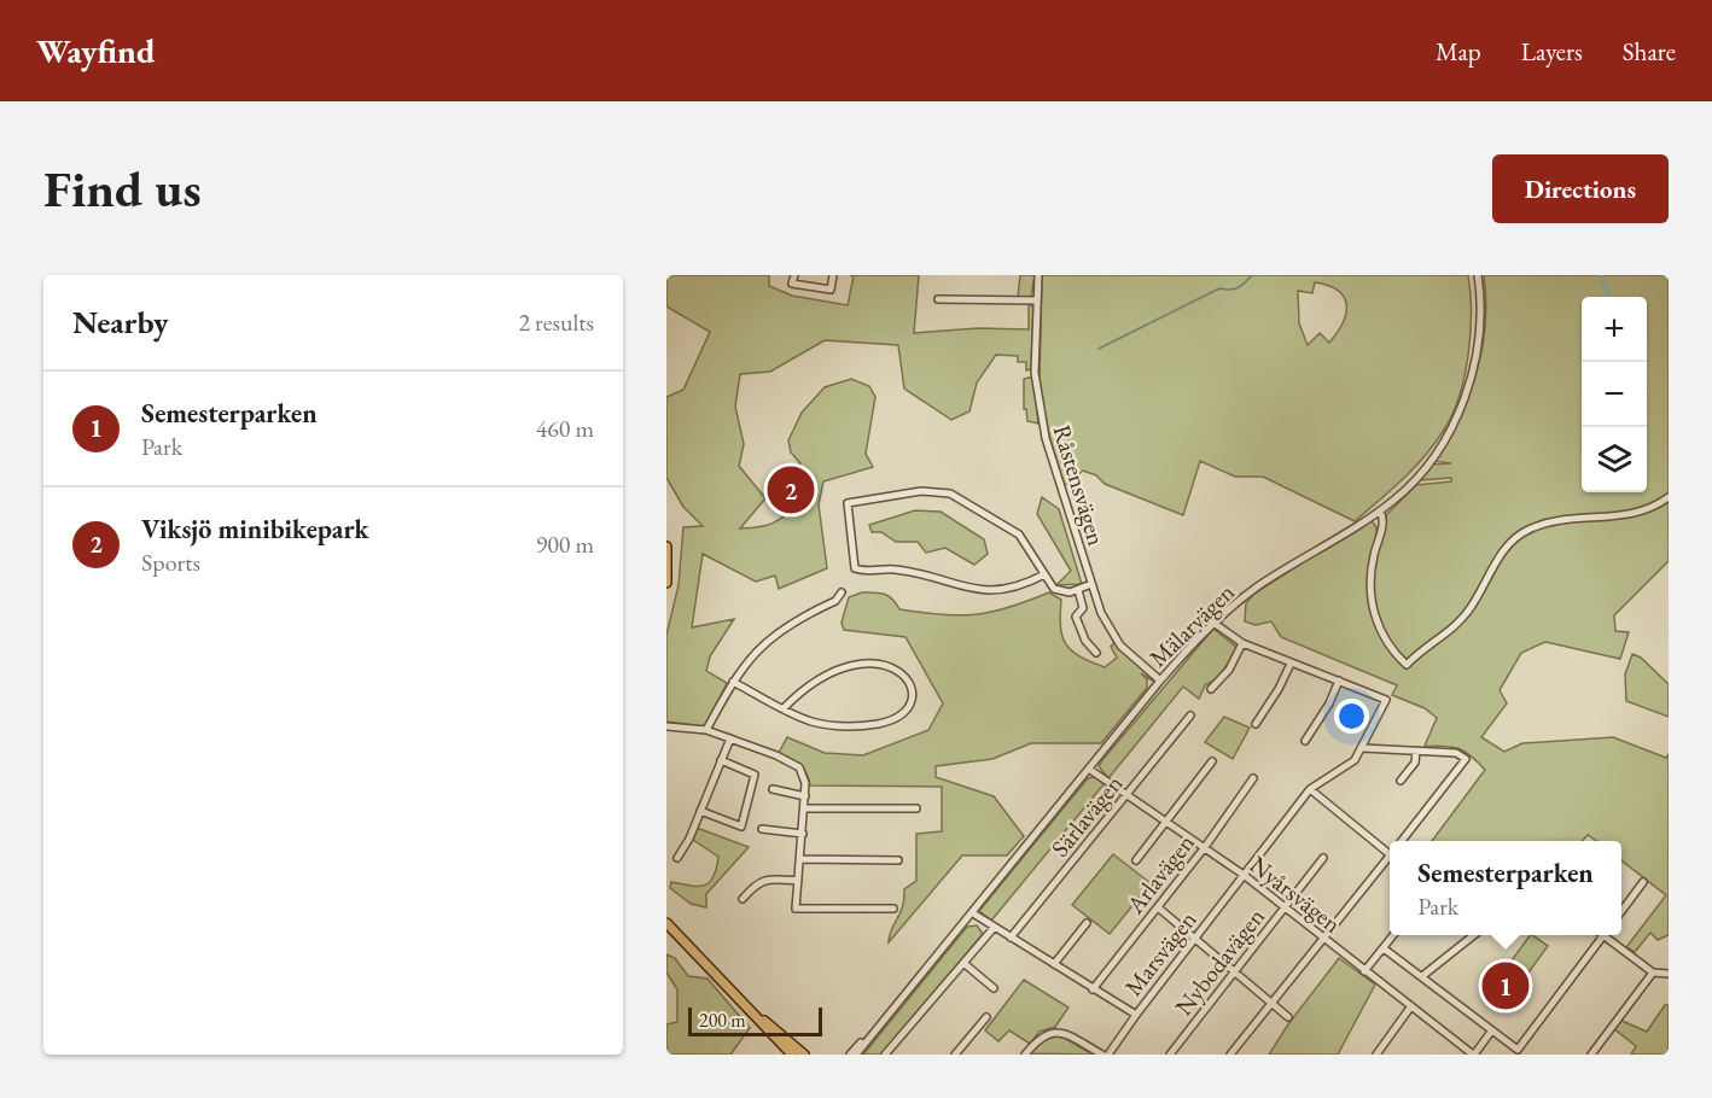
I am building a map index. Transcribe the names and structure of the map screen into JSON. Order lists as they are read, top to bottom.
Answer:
{
  "streets": {
    "street": [
      "Råstensvägen",
      "Mälarvägen",
      "Särlavägen",
      "Arlavägen",
      "Nyårsvägen",
      "Marsvägen",
      "Nybodavägen"
    ]
  },
  "crossings": [
    ["Råstensvägen", "Mälarvägen"],
    ["Mälarvägen", "Nyårsvägen"],
    ["Särlavägen", "Nyårsvägen"],
    ["Arlavägen", "Nyårsvägen"],
    ["Nyårsvägen", "Marsvägen"],
    ["Nyårsvägen", "Nybodavägen"]
  ],
  "scale_bar": "200 m",
  "page": {
    "header": "Wayfind",
    "nav": ["Map", "Layers", "Share"],
    "buttons": "Directions",
    "title": "Find us",
    "heading": ["Nearby", "2 results"],
    "map_buttons": ["+", "−"],
    "list": [
      {
        "mark": "1",
        "name": "Semesterparken",
        "note": "Park",
        "value": "460 m"
      },
      {
        "mark": "2",
        "name": "Viksjö minibikepark",
        "note": "Sports",
        "value": "900 m"
      }
    ],
    "pins": ["2", "1"],
    "popup": ["Semesterparken", "Park"],
    "scale": "200 m"
  }
}
